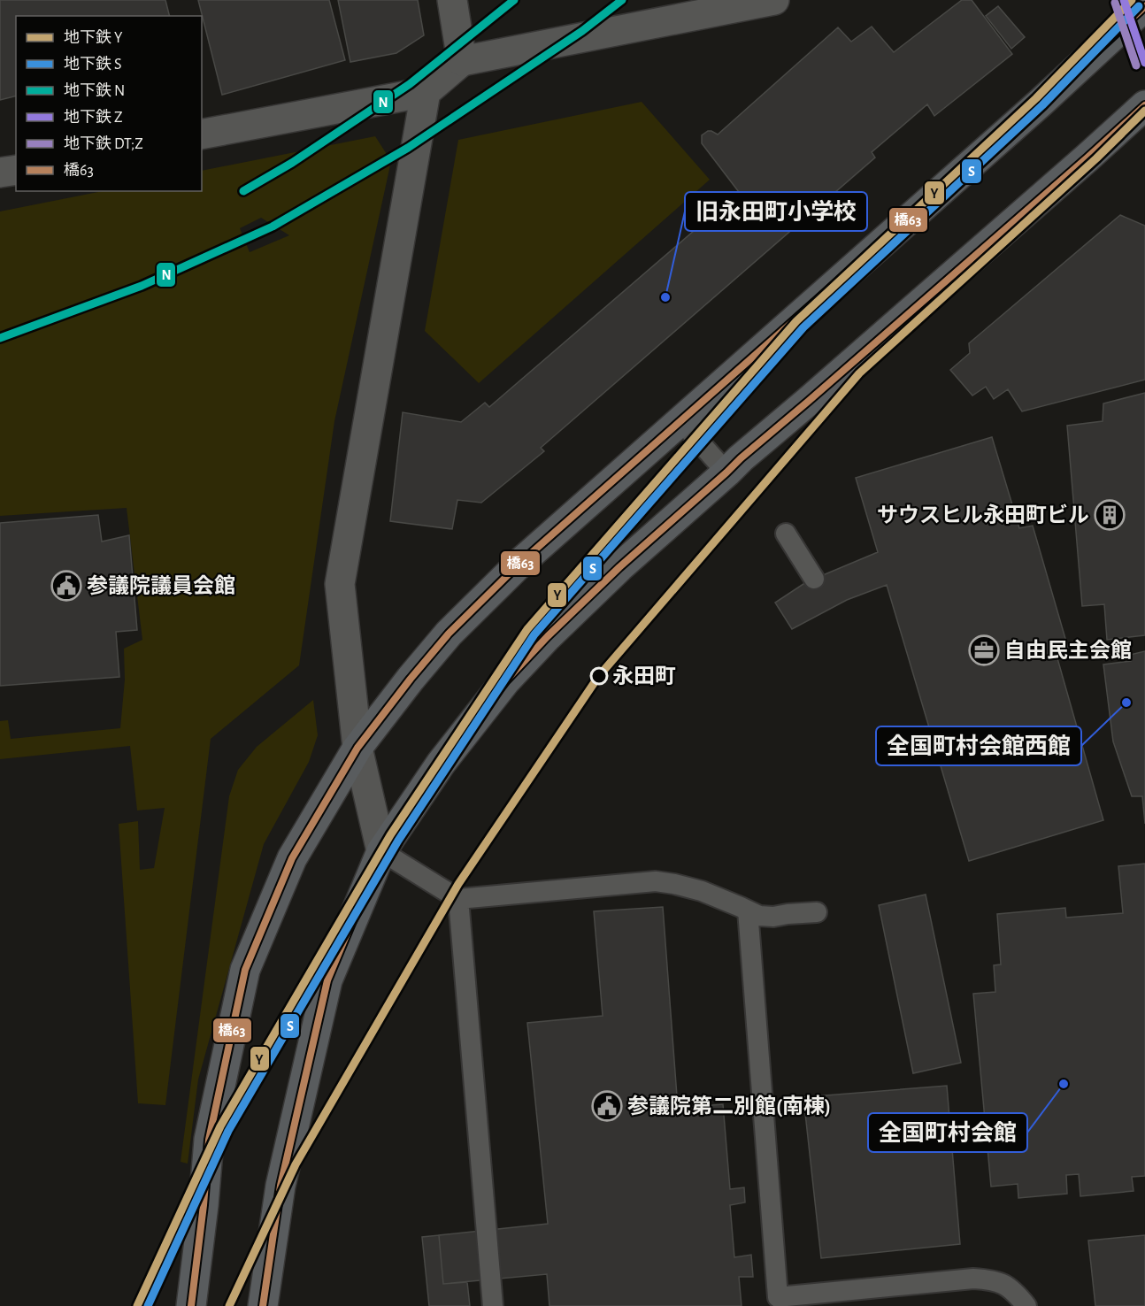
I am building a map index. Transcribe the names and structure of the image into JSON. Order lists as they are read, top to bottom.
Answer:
{
  "places": {
    "other": [
      "旧永田町小学校",
      "永田町",
      "全国町村会館西館",
      "全国町村会館"
    ],
    "building": ["サウスヒル永田町ビル"],
    "public building": ["参議院議員会館", "参議院第二別館(南棟)"],
    "office": ["自由民主会館"]
  },
  "lines": [
    "metro line Y",
    "metro line N",
    "metro line Z",
    "metro line DT;Z",
    "metro line S",
    "transit line 橋63"
  ],
  "legend": [
    "地下鉄 Y",
    "地下鉄 S",
    "地下鉄 N",
    "地下鉄 Z",
    "地下鉄 DT;Z",
    "橋63"
  ]
}
